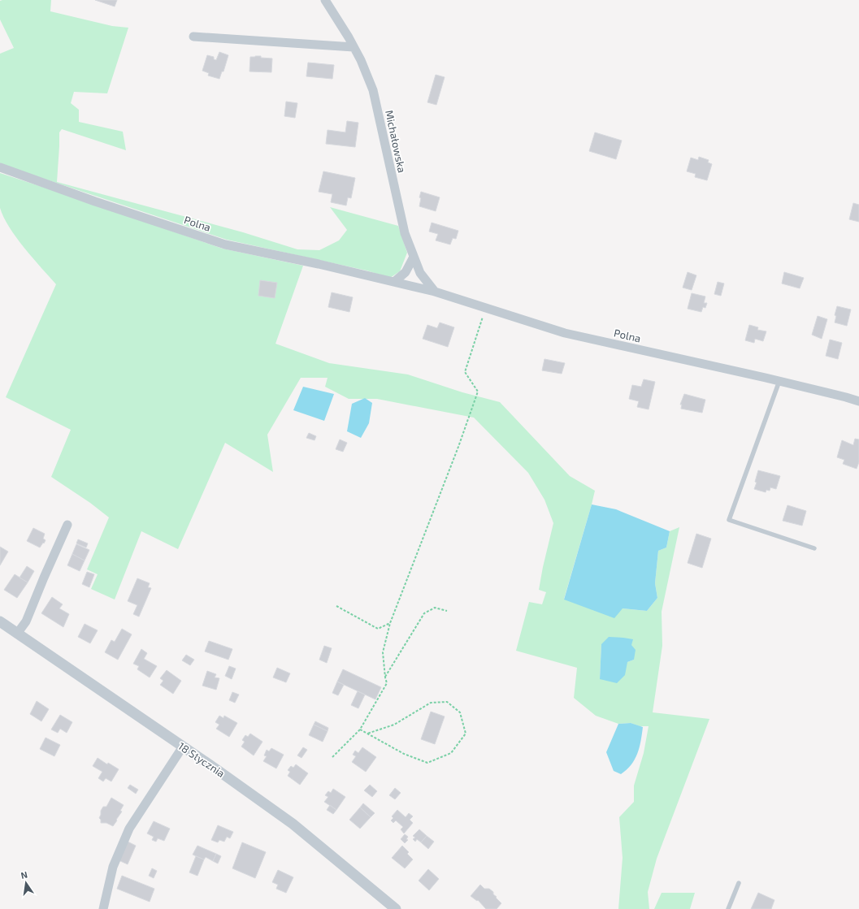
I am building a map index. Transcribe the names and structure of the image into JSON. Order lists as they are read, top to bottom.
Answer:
{
  "streets": {
    "street": ["Michałowska", "Polna", "18 Stycznia"]
  },
  "crossings": [
    ["Michałowska", "Polna"]
  ],
  "north": "top"
}
